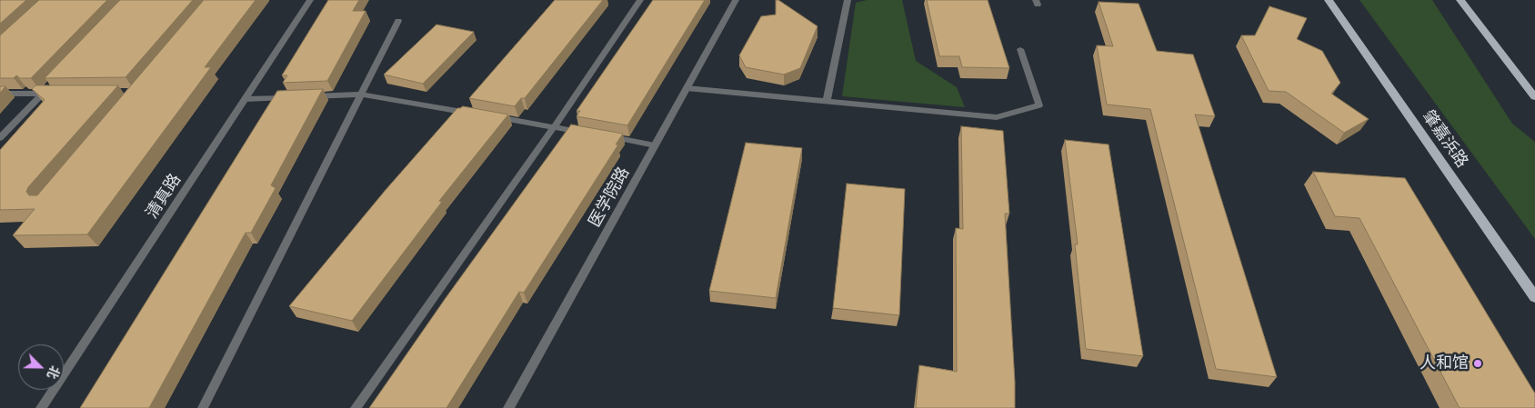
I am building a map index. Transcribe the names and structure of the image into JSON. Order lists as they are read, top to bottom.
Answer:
{
  "streets": {
    "main road": ["肇嘉浜路"],
    "street": ["清真路", "医学院路"]
  },
  "places": ["人和馆"],
  "north": "bottom right"
}
